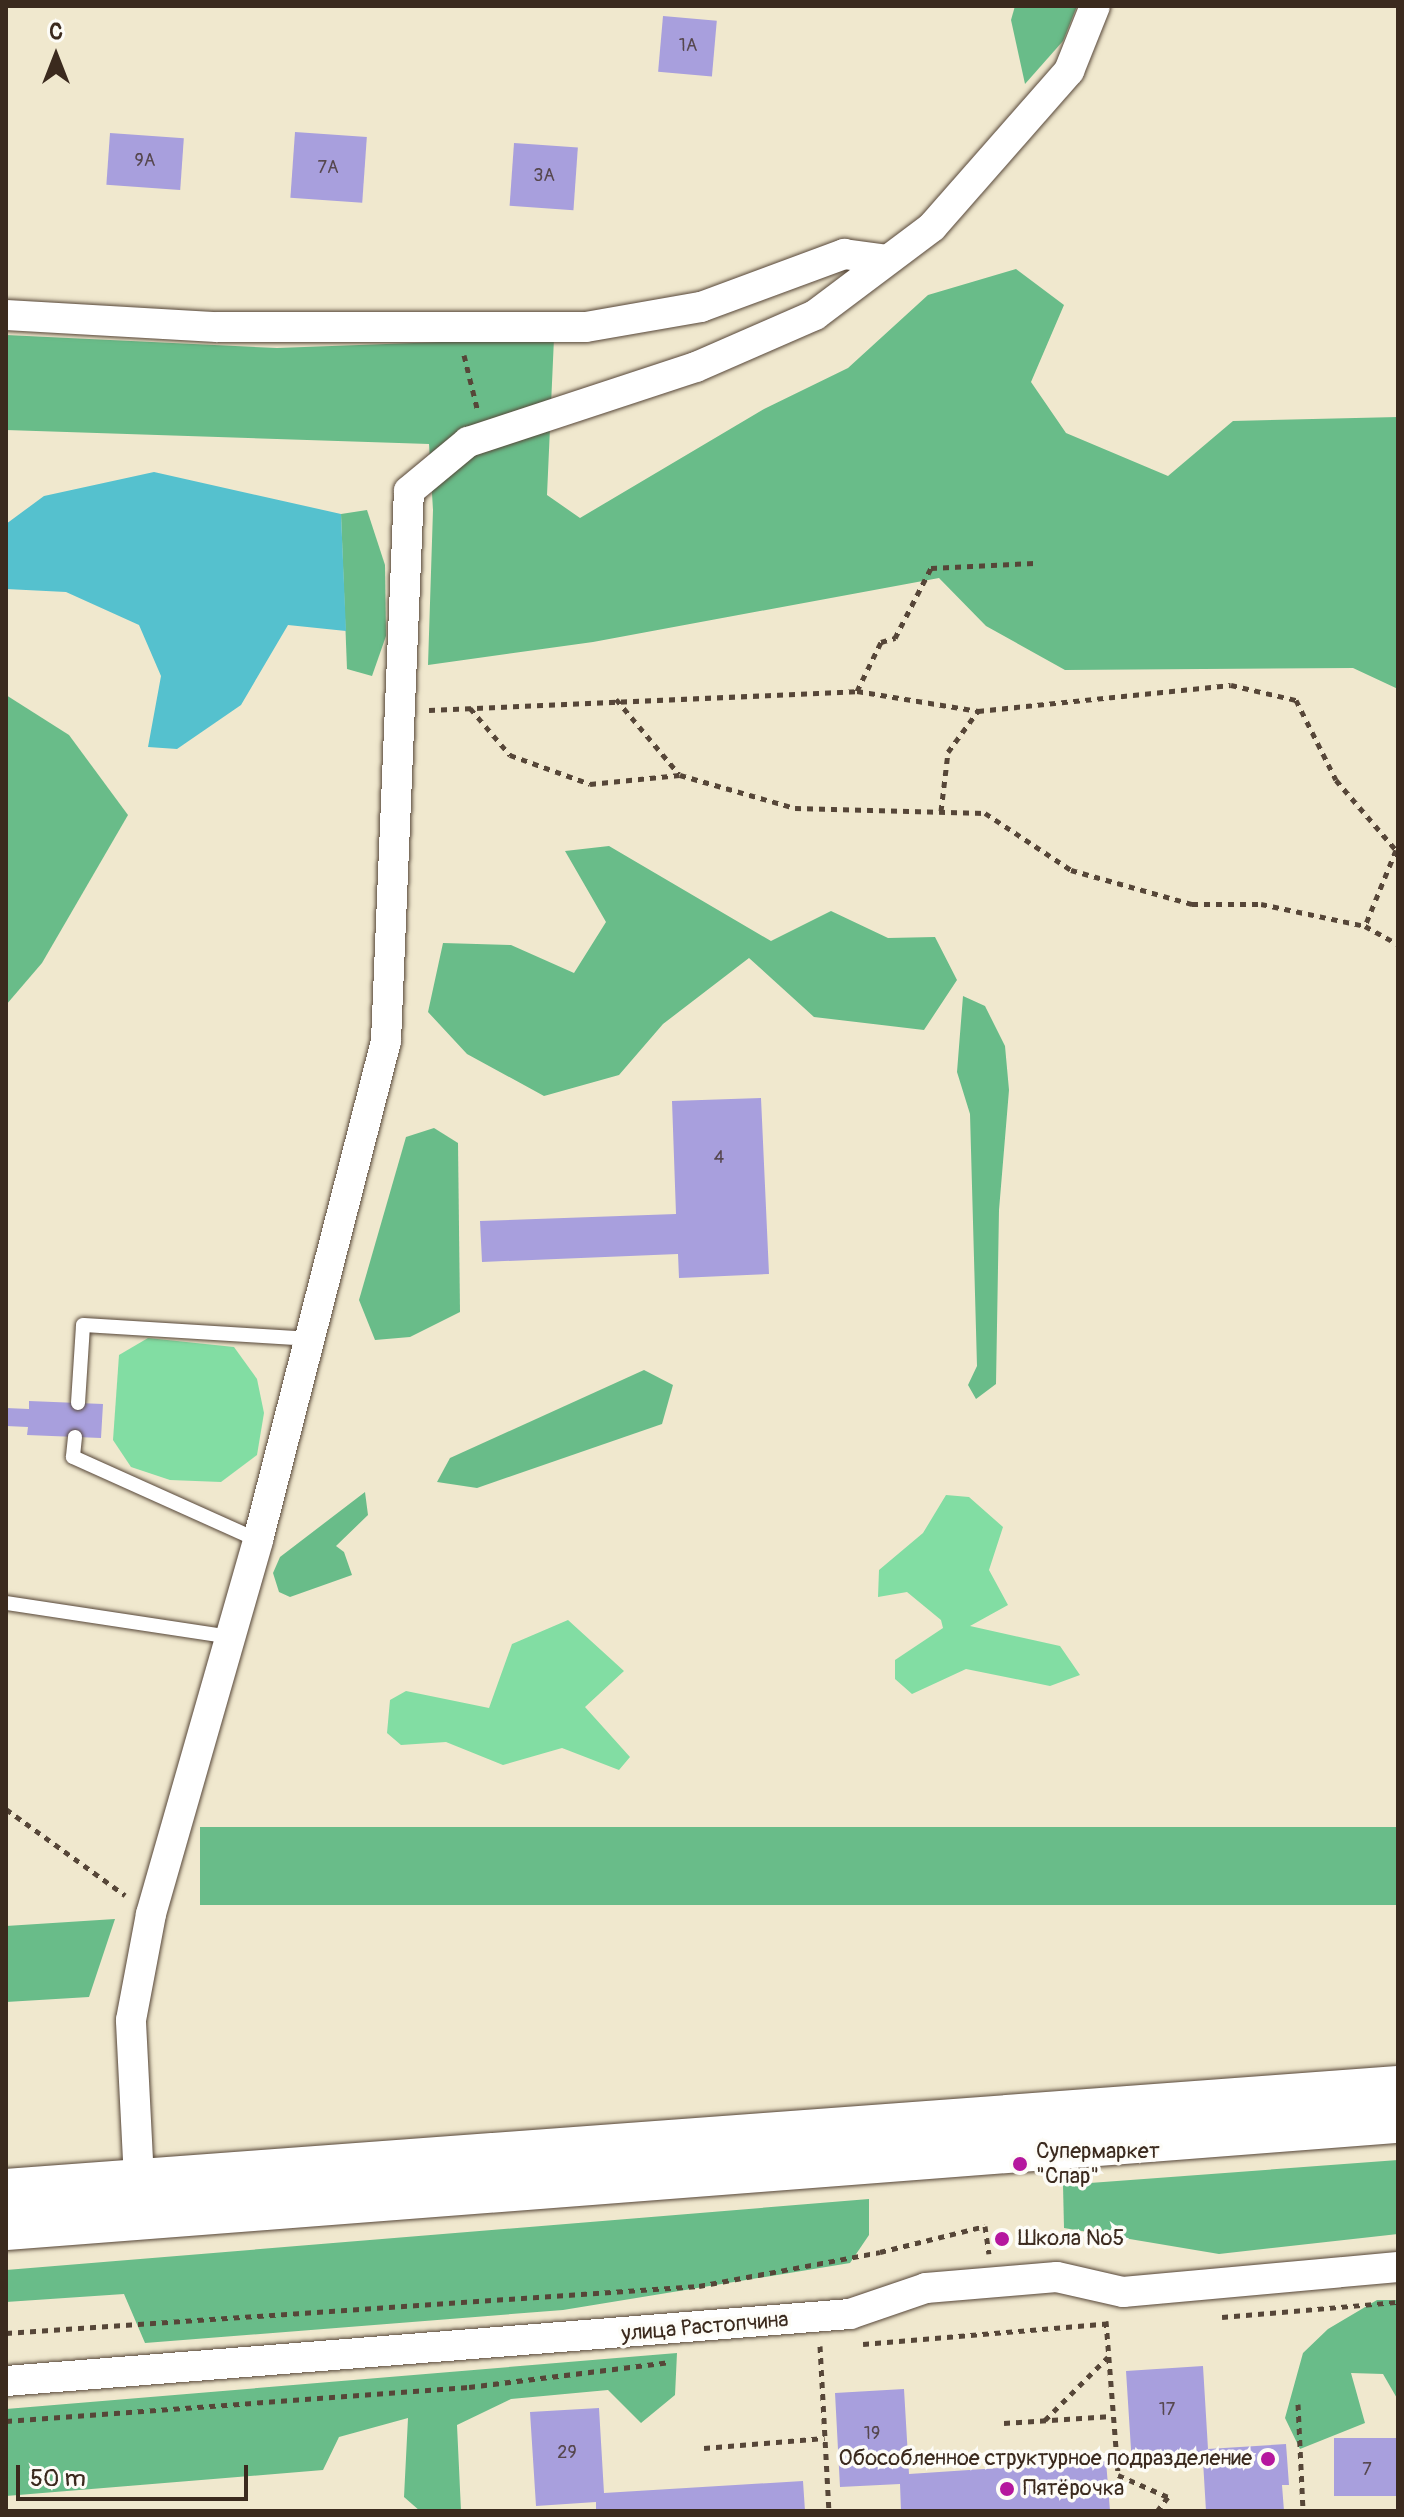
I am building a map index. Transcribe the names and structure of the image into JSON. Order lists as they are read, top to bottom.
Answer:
{
  "streets": {
    "street": ["улица Растопчина"]
  },
  "places": [
    "Супермаркет \"Спар\"",
    "Школа №5",
    "Обособленное структурное подразделение",
    "Пятёрочка"
  ],
  "house_numbers": [
    "1А",
    "9А",
    "7А",
    "3А",
    "4",
    "17",
    "19",
    "29",
    "7"
  ],
  "scale_bar": "50 m",
  "north": "top"
}
